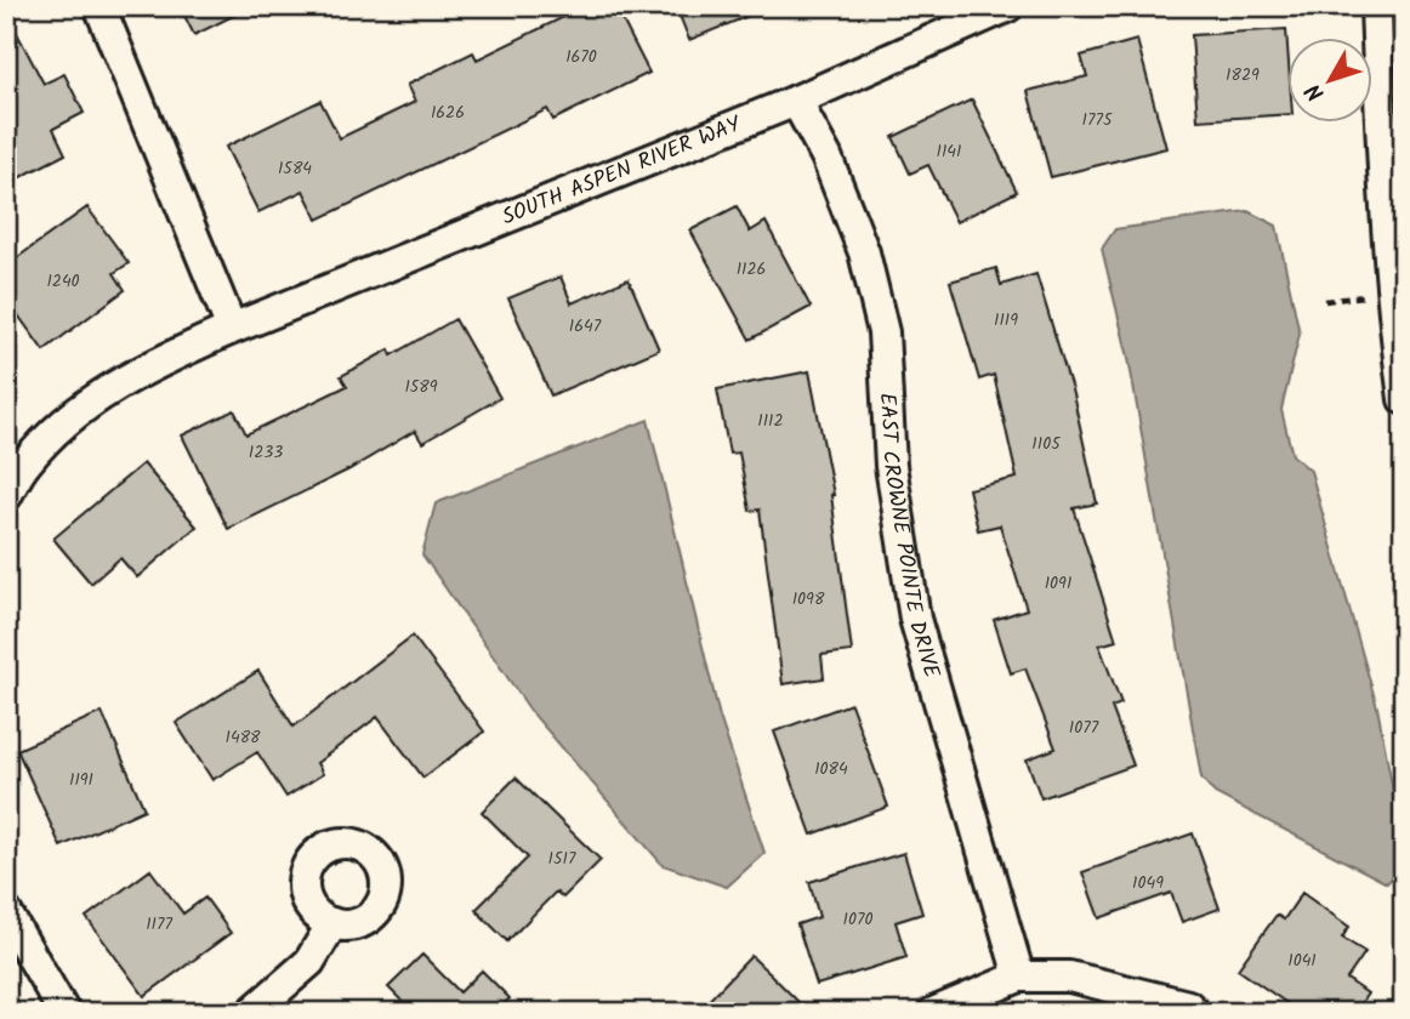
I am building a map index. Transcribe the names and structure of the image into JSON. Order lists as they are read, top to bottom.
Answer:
{
  "streets": {
    "street": ["SOUTH ASPEN RIVER WAY", "EAST CROWNE POINTE DRIVE"]
  },
  "crossings": [
    ["SOUTH ASPEN RIVER WAY", "EAST CROWNE POINTE DRIVE"]
  ],
  "house_numbers": [
    "1670",
    "1829",
    "1626",
    "1775",
    "1141",
    "1584",
    "1126",
    "1240",
    "1119",
    "1647",
    "1589",
    "1112",
    "1105",
    "1233",
    "1091",
    "1098",
    "1077",
    "1488",
    "1084",
    "1191",
    "1517",
    "1049",
    "1070",
    "1177",
    "1041"
  ],
  "north": "bottom left"
}
